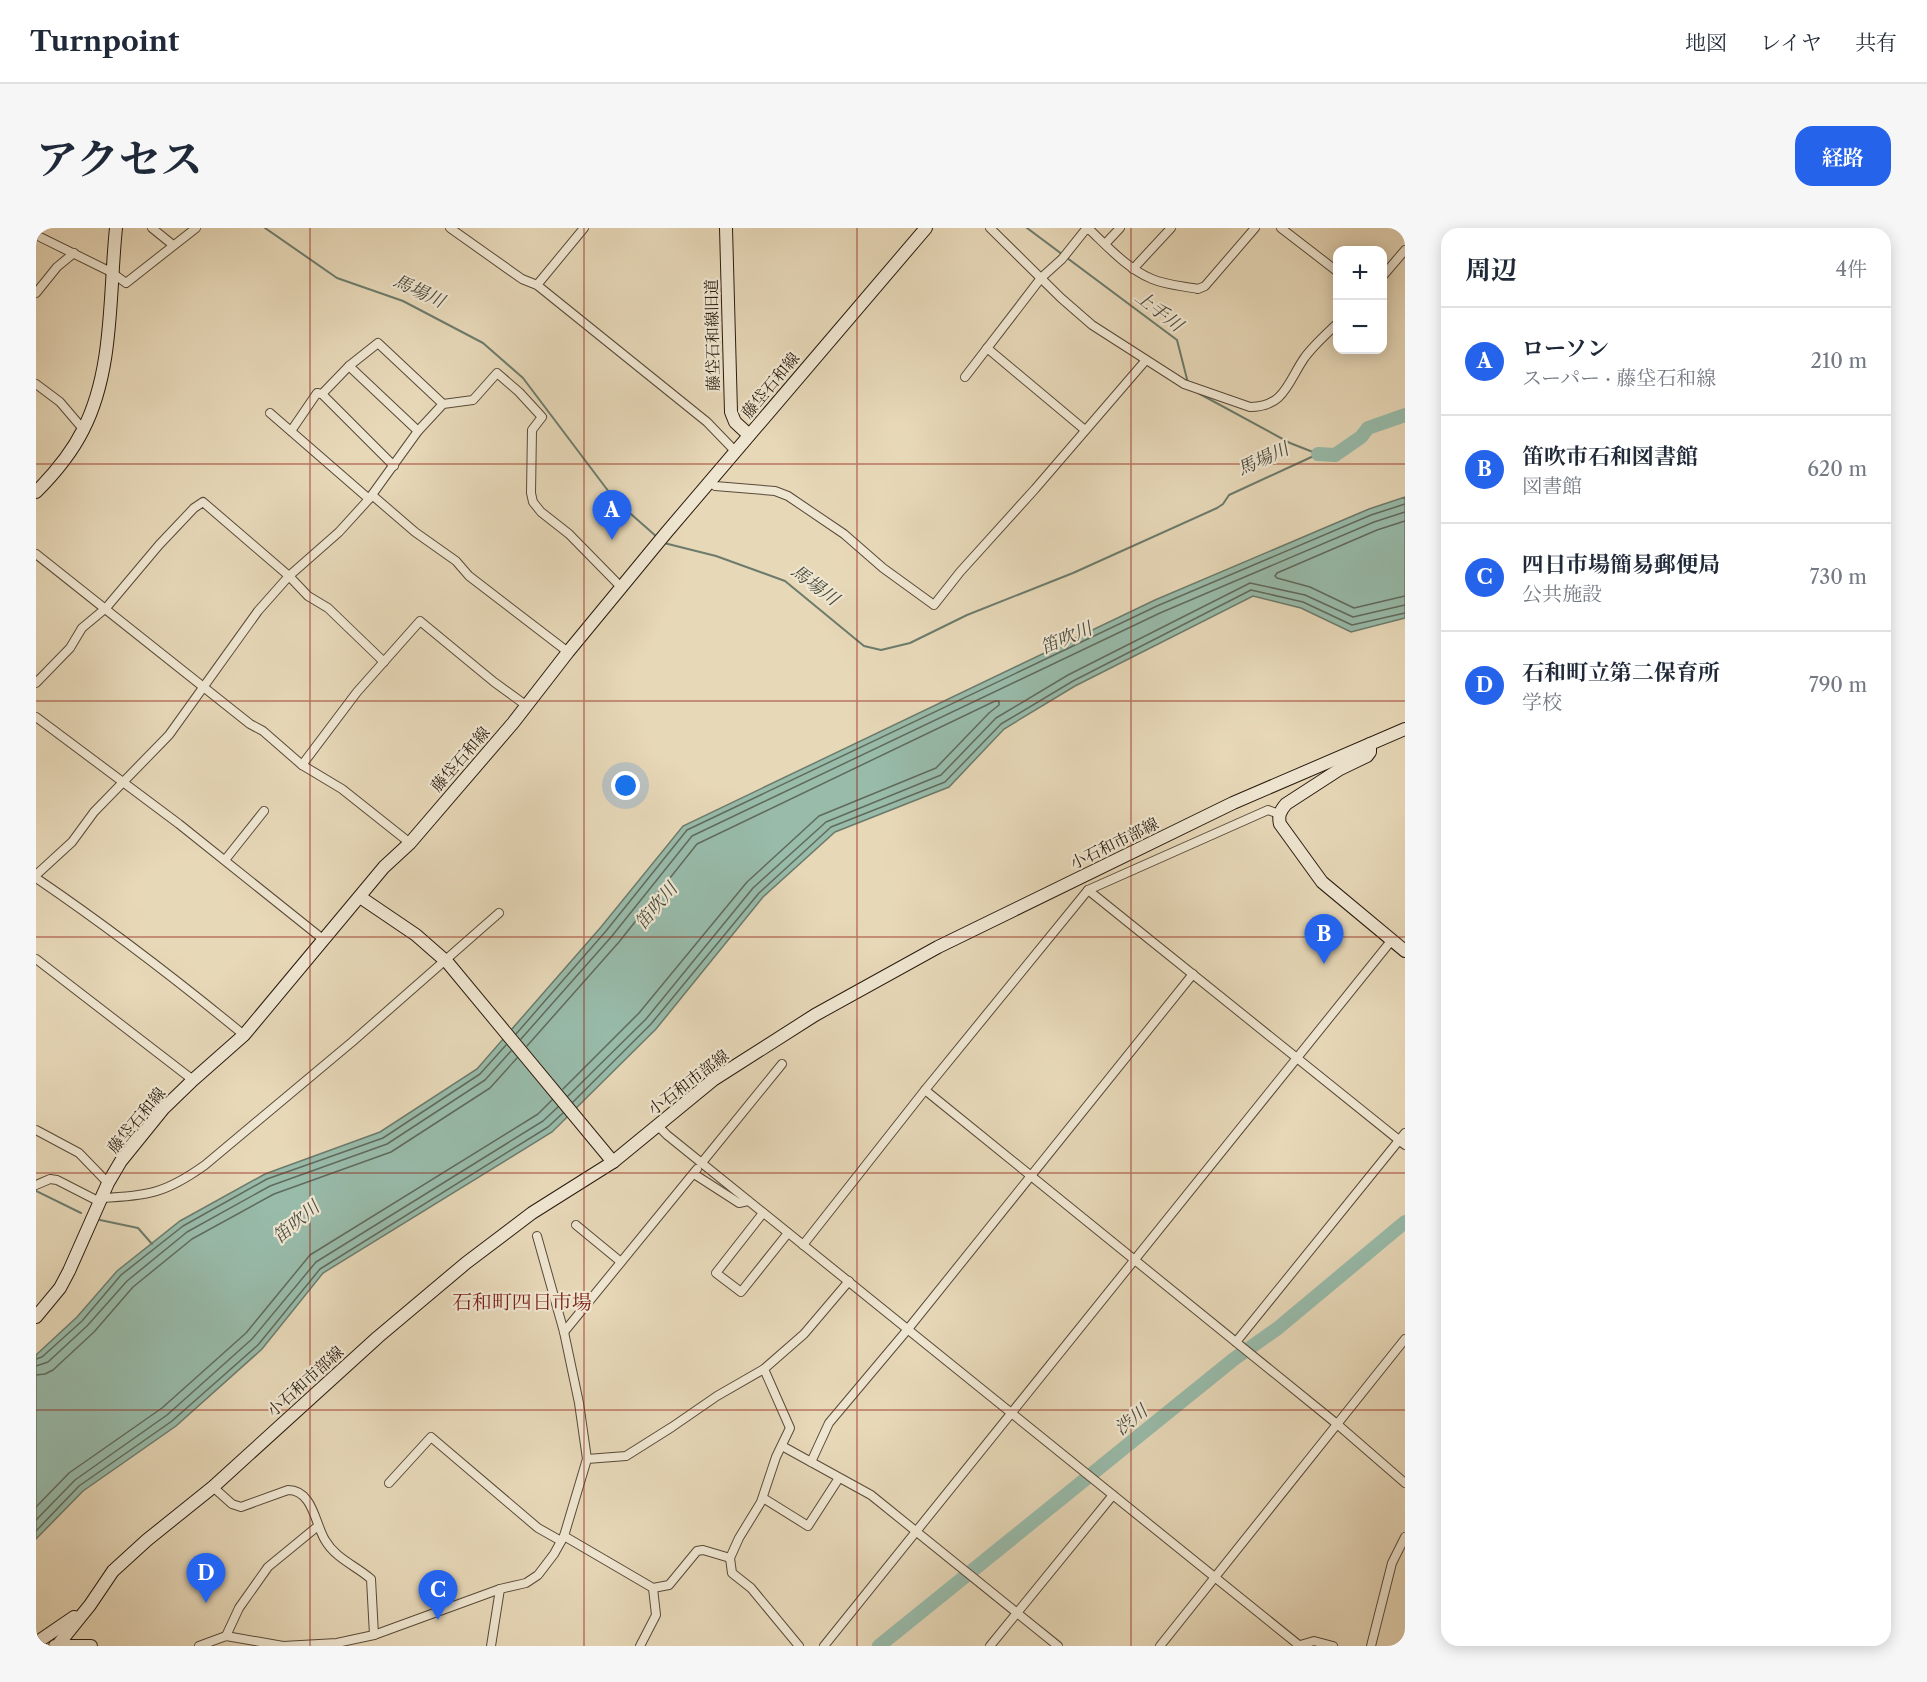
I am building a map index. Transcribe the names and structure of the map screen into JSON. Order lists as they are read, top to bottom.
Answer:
{
  "streets": {
    "main road": ["藤垈石和線旧道", "藤垈石和線", "小石和市部線"]
  },
  "crossings": [
    ["藤垈石和線旧道", "藤垈石和線"]
  ],
  "districts": ["石和町四日市場"],
  "water": [
    "馬場川",
    "上手川",
    "笛吹川",
    "渋川"
  ],
  "page": {
    "header": "Turnpoint",
    "nav": ["地図", "レイヤ", "共有"],
    "title": "アクセス",
    "buttons": "経路",
    "heading": ["周辺", "4件"],
    "map_buttons": ["+", "−"],
    "list": [
      {
        "mark": "A",
        "name": "ローソン",
        "note": "スーパー · 藤垈石和線",
        "value": "210 m"
      },
      {
        "mark": "B",
        "name": "笛吹市石和図書館",
        "note": "図書館",
        "value": "620 m"
      },
      {
        "mark": "C",
        "name": "四日市場簡易郵便局",
        "note": "公共施設",
        "value": "730 m"
      },
      {
        "mark": "D",
        "name": "石和町立第二保育所",
        "note": "学校",
        "value": "790 m"
      }
    ],
    "pins": [
      "A",
      "B",
      "D",
      "C"
    ]
  }
}
